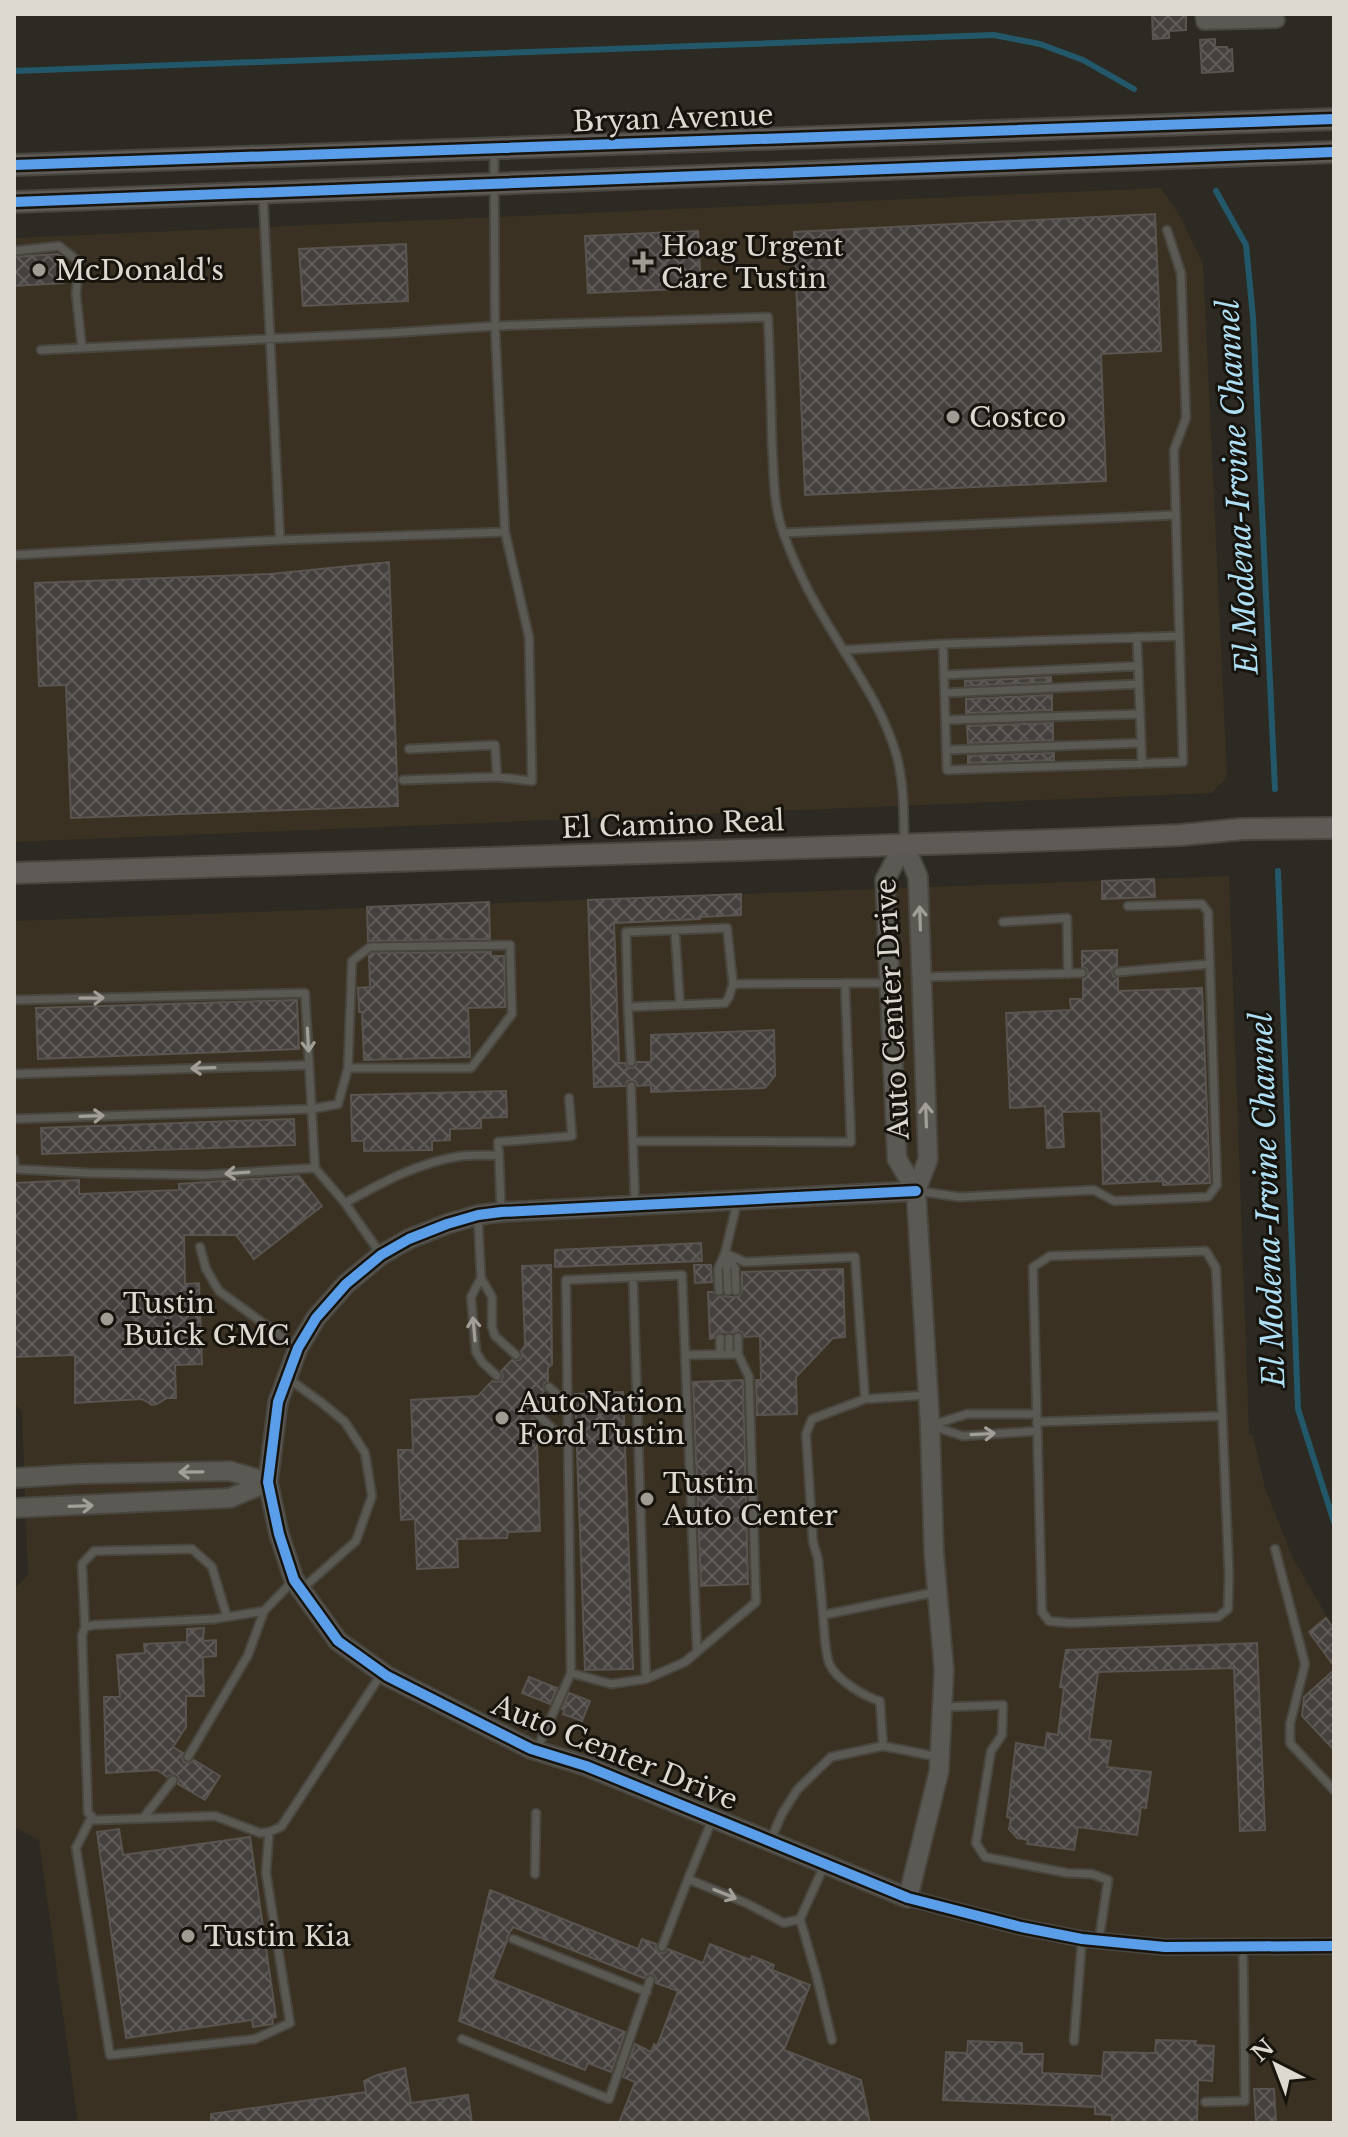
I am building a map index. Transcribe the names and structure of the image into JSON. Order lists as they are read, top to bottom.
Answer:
{
  "streets": {
    "main road": ["Bryan Avenue", "El Camino Real"],
    "street": ["Auto Center Drive"]
  },
  "crossings": [
    ["El Camino Real", "Auto Center Drive"]
  ],
  "water": ["El Modena-Irvine Channel"],
  "places": {
    "health": ["Hoag Urgent Care Tustin"],
    "other": [
      "McDonald's",
      "Costco",
      "Tustin Buick GMC",
      "AutoNation Ford Tustin",
      "Tustin Auto Center",
      "Tustin Kia"
    ]
  },
  "north": "top left"
}
